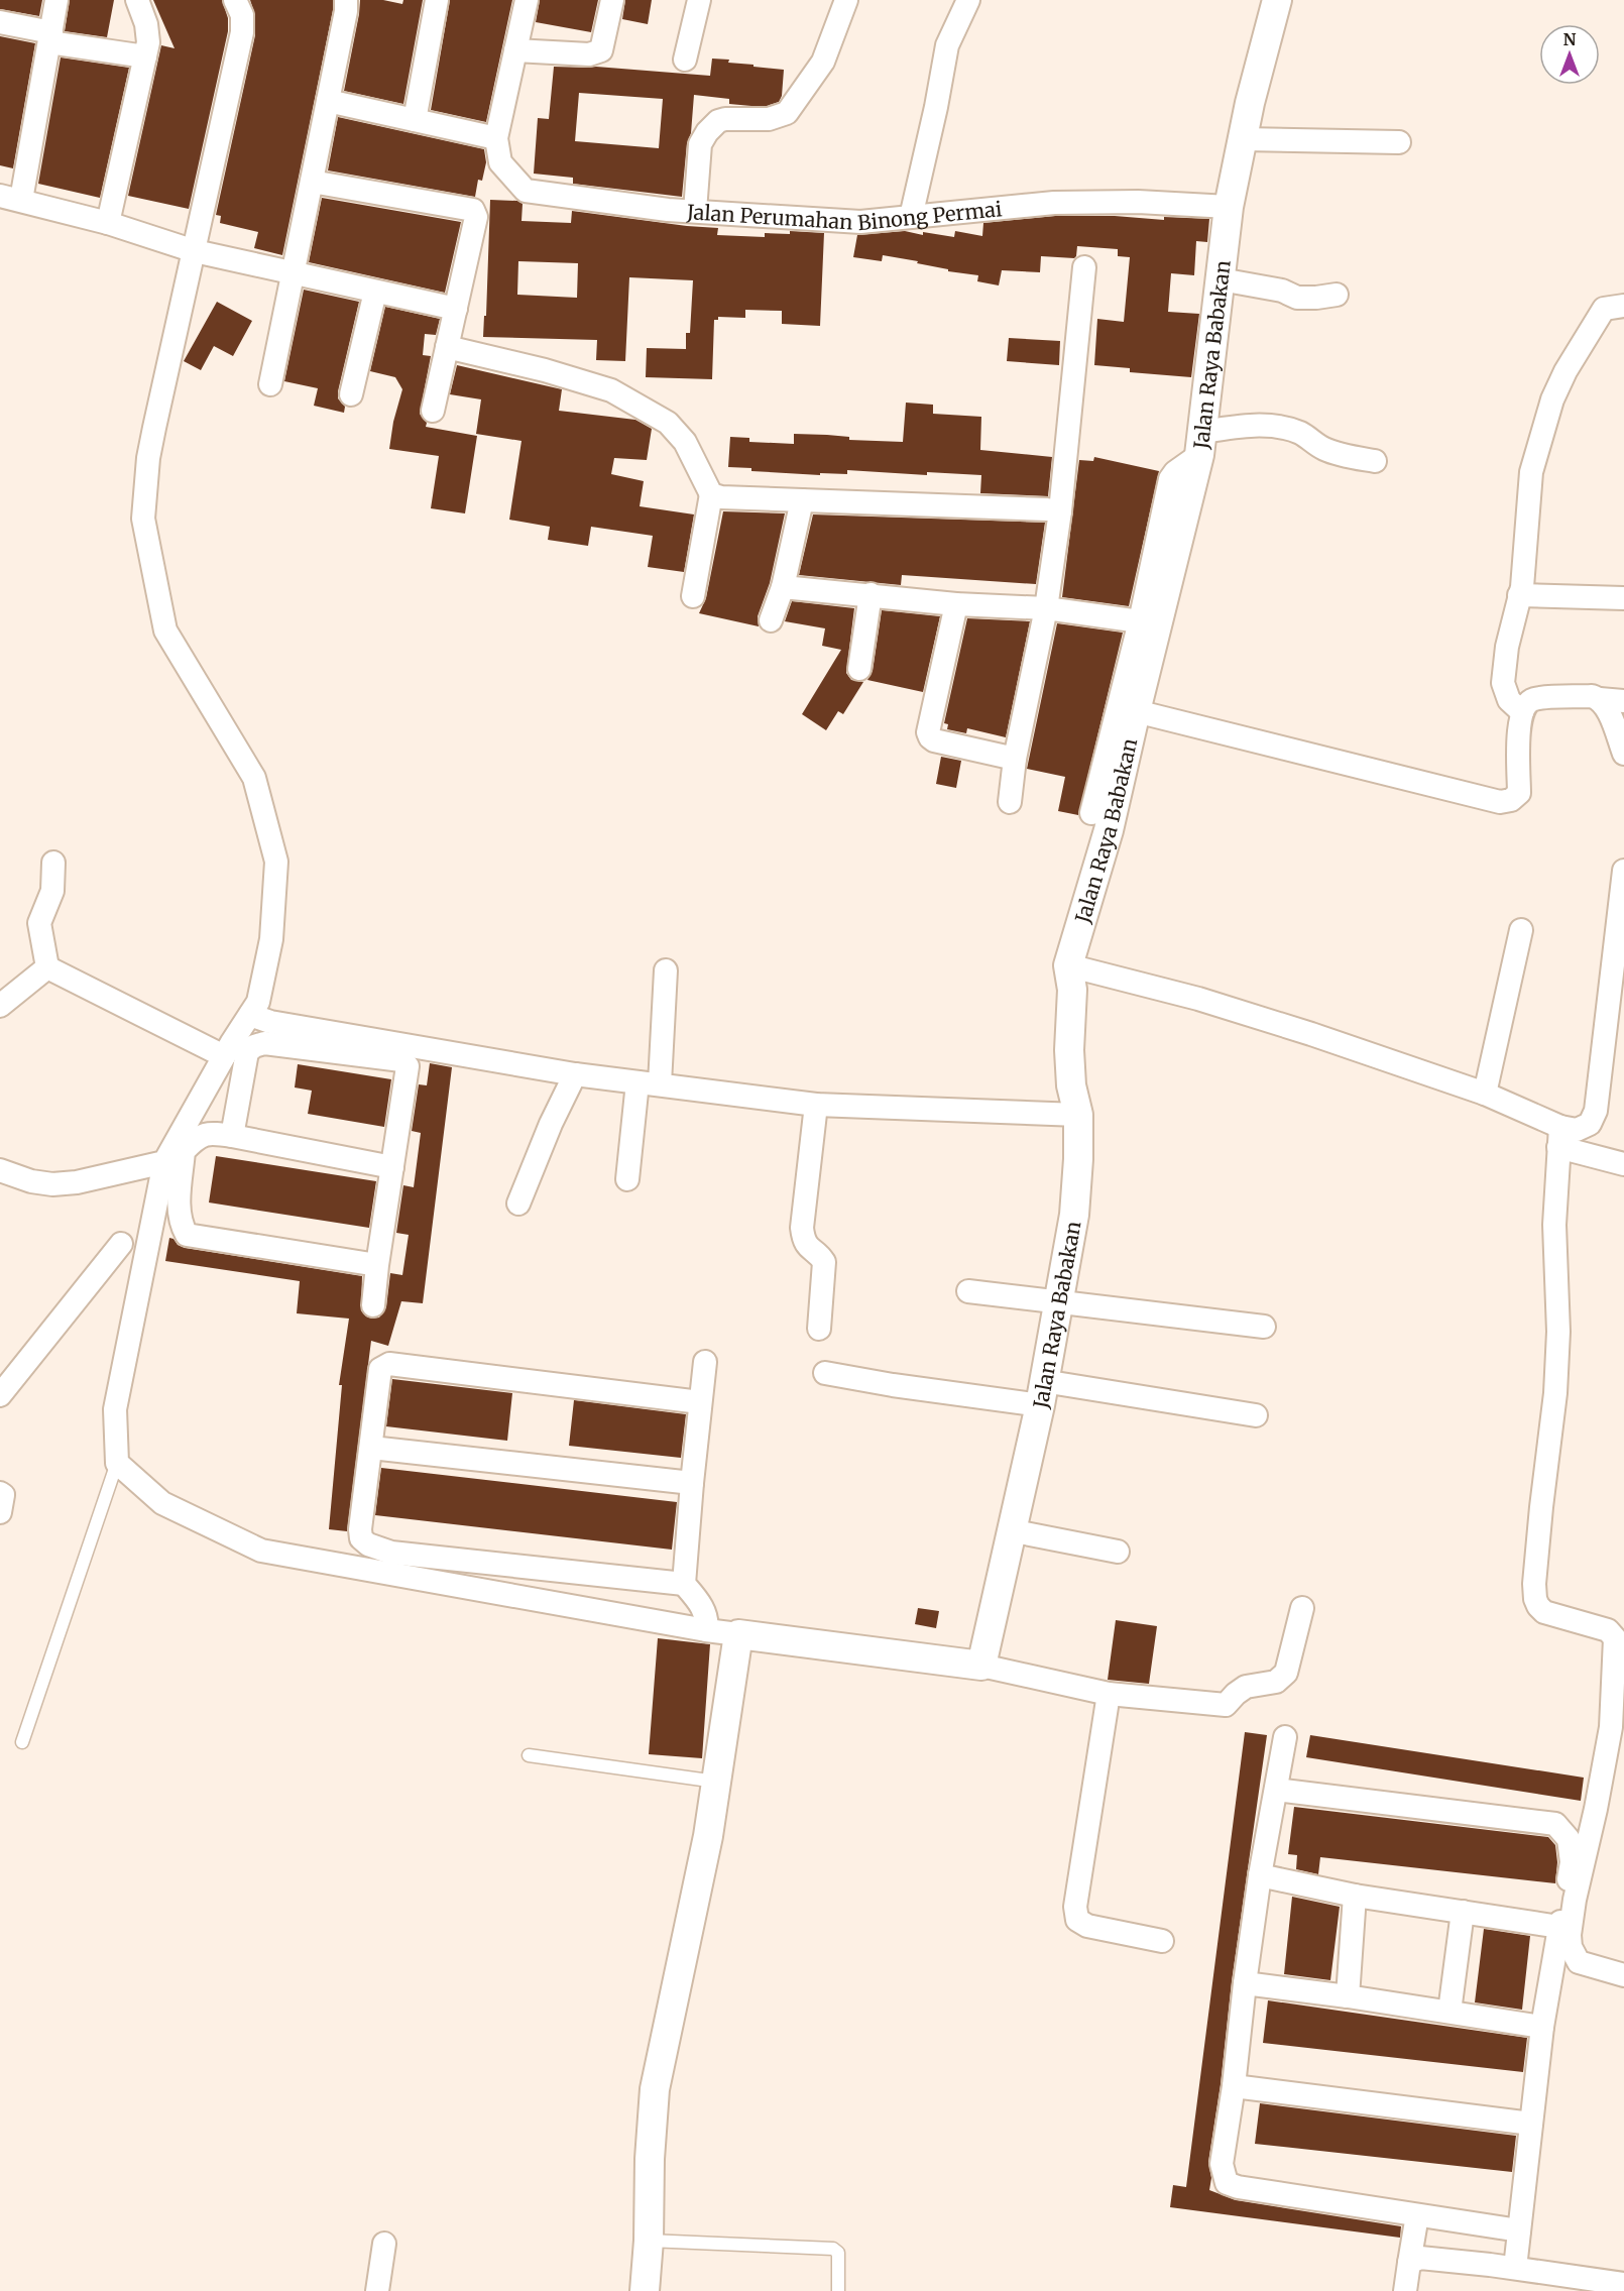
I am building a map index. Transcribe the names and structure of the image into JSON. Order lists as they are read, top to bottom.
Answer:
{
  "streets": {
    "street": ["Jalan Perumahan Binong Permai", "Jalan Raya Babakan"]
  },
  "crossings": [
    ["Jalan Perumahan Binong Permai", "Jalan Raya Babakan"]
  ],
  "north": "top"
}
